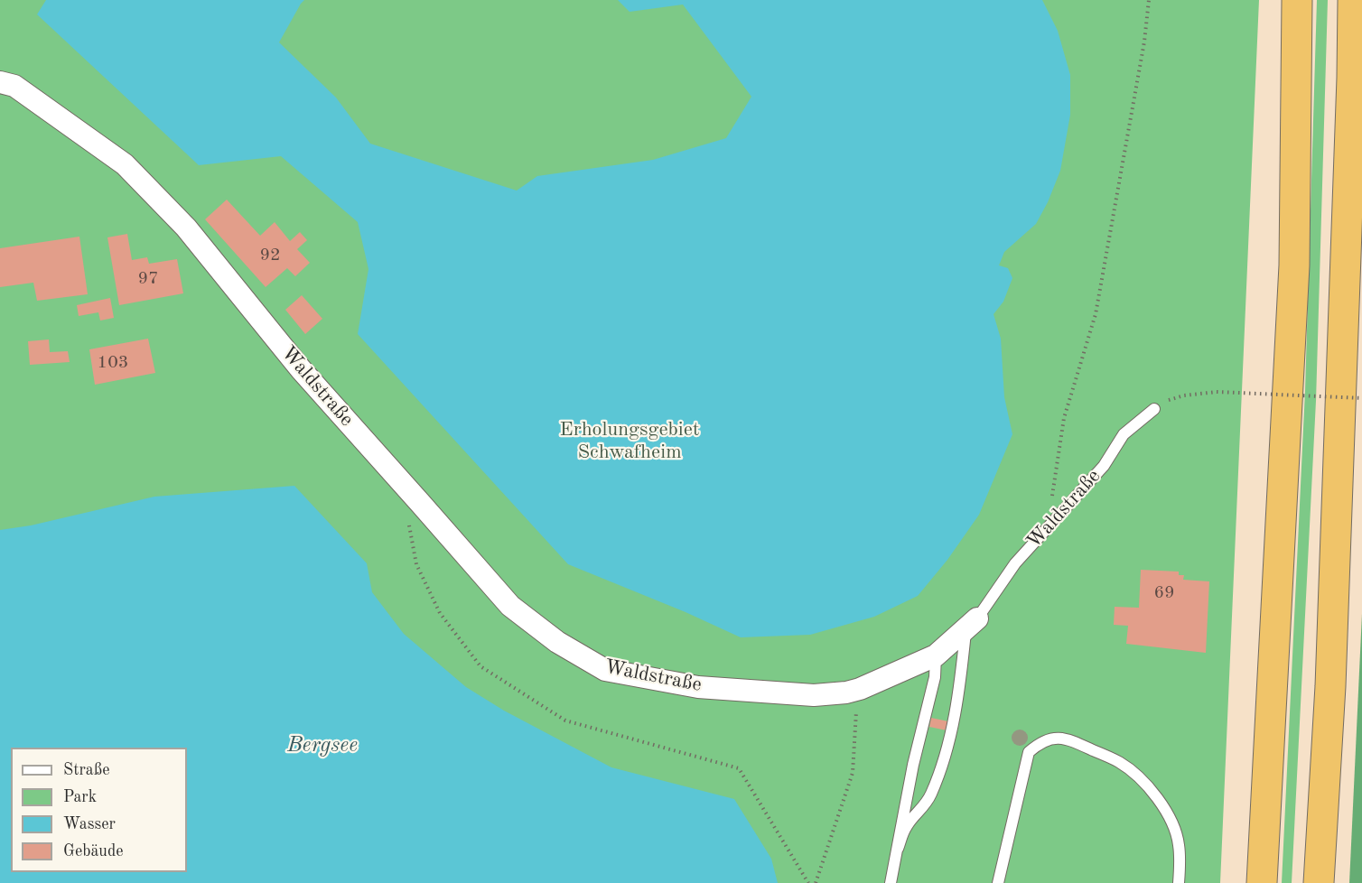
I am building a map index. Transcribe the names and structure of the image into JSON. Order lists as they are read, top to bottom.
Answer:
{
  "streets": {
    "street": ["Waldstraße"]
  },
  "water": ["Bergsee"],
  "parks": ["Erholungsgebiet Schwafheim"],
  "house_numbers": [
    "92",
    "97",
    "103",
    "69"
  ],
  "legend": [
    "Straße",
    "Park",
    "Wasser",
    "Gebäude"
  ]
}
